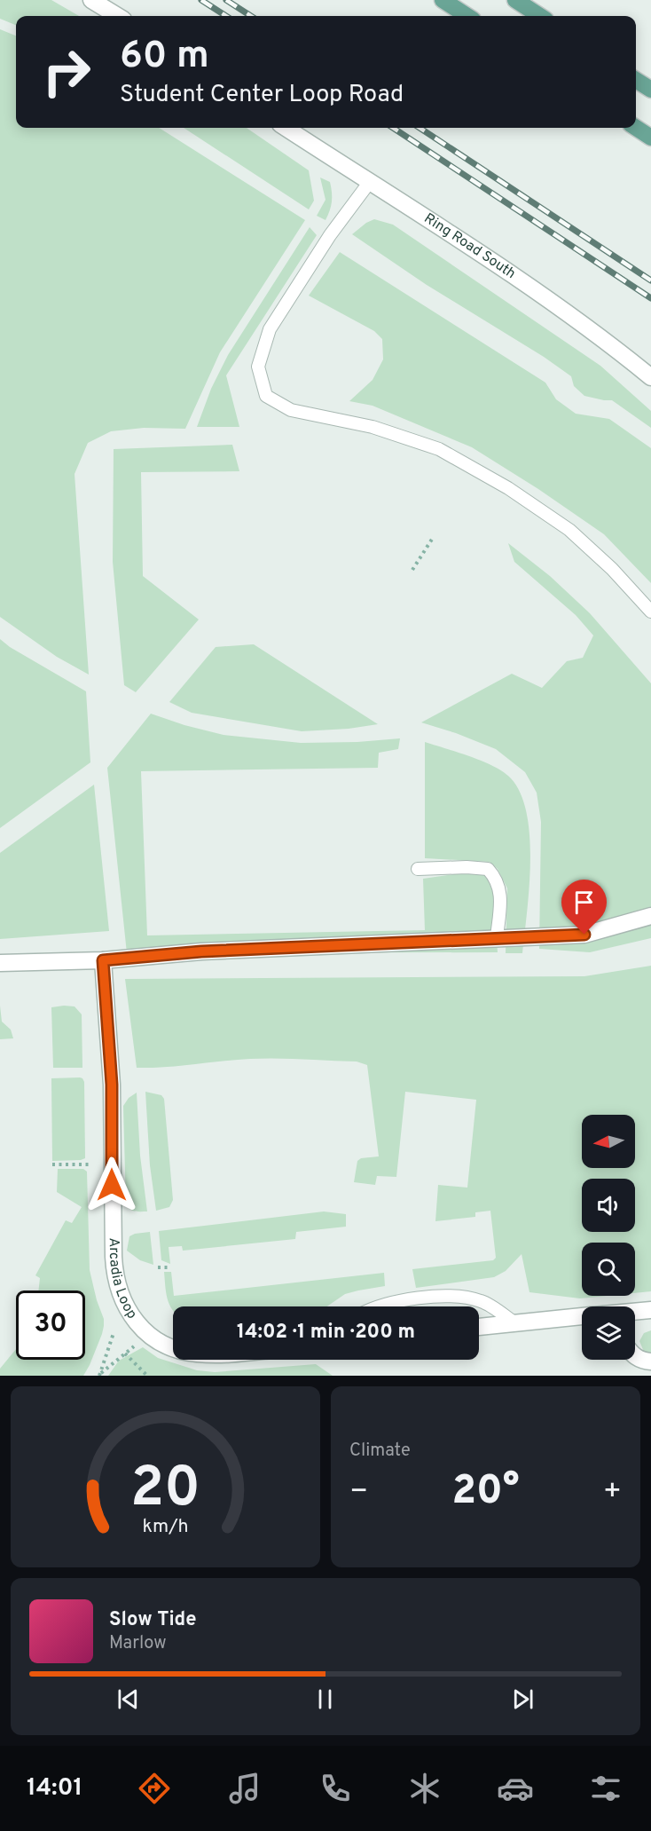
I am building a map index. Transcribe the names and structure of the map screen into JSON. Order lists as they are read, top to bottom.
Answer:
{
  "streets": {
    "street": ["Ring Road South", "Arcadia Loop"]
  },
  "north": "left",
  "page": {
    "turn": ["60 m", "Student Center Loop Road"],
    "limit": "30",
    "trip": "14:02 · 1 min · 200 m",
    "tile": "Climate",
    "heat": ["−", "20°", "+"],
    "song": ["Slow Tide", "Marlow"],
    "tabs": "14:01",
    "gauge": ["20", "km/h"]
  }
}
